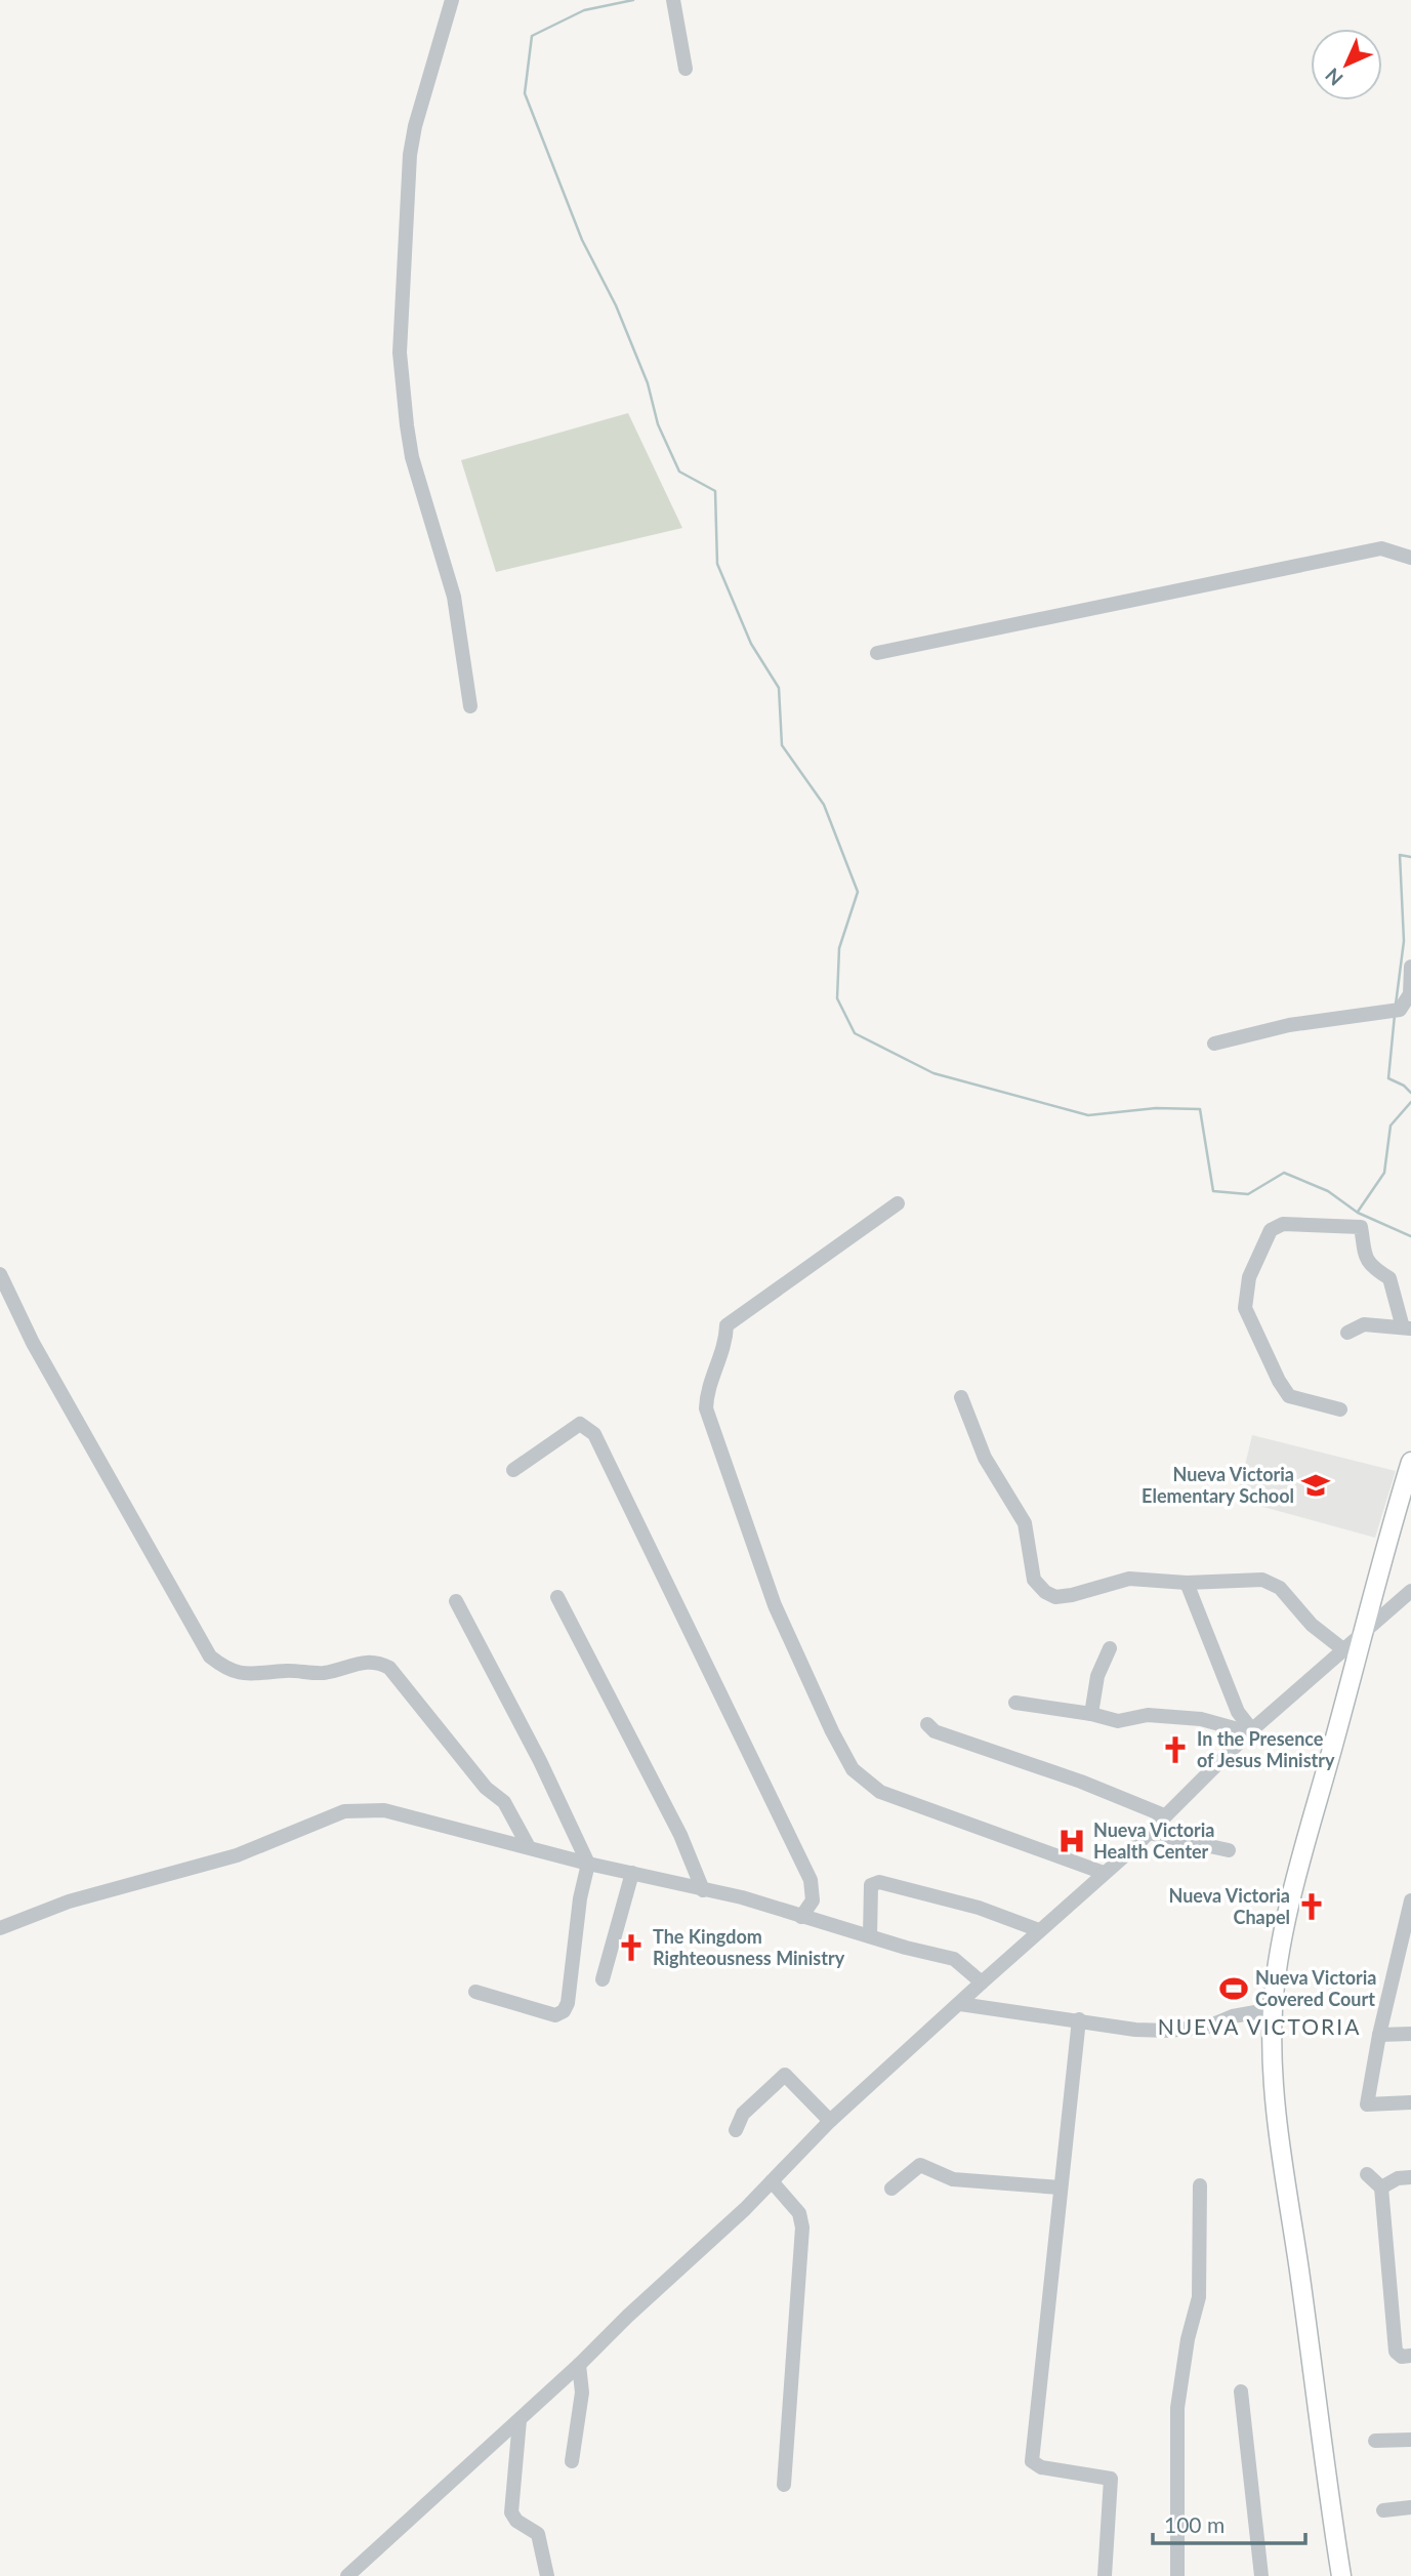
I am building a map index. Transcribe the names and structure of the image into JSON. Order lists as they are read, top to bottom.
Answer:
{
  "districts": ["NUEVA VICTORIA"],
  "places": {
    "school or university": ["Nueva Victoria Elementary School"],
    "church": ["In the Presence of Jesus Ministry", "Nueva Victoria Chapel", "The Kingdom Righteousness Ministry"],
    "hospital": ["Nueva Victoria Health Center"],
    "sports": ["Nueva Victoria Covered Court"]
  },
  "scale_bar": "100 m",
  "north": "bottom left"
}
